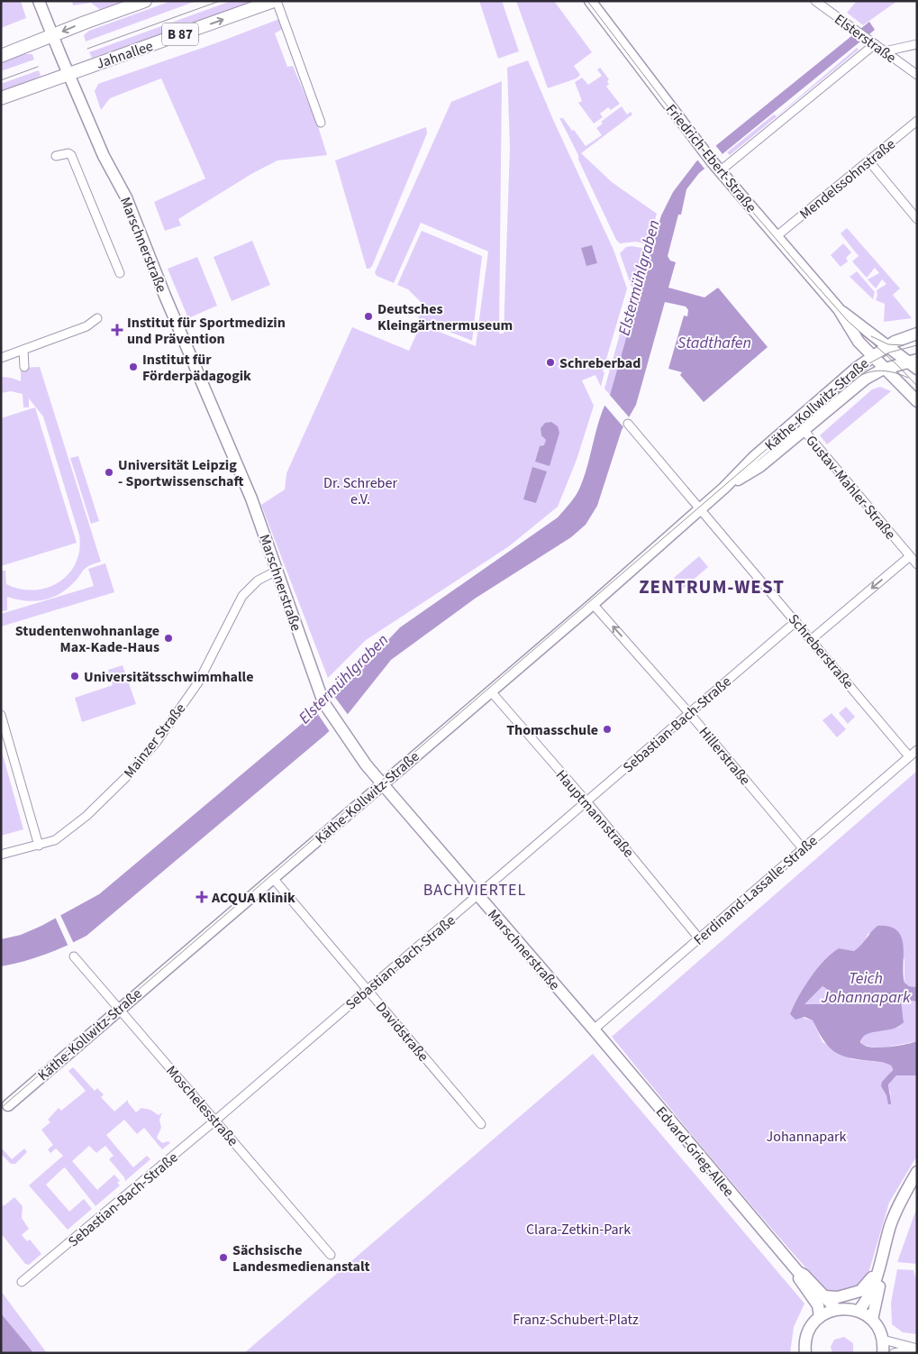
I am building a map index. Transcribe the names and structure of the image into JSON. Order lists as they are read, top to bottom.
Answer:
{
  "streets": {
    "main road": [
      "B 87",
      "Jahnallee",
      "Friedrich-Ebert-Straße",
      "Marschnerstraße",
      "Käthe-Kollwitz-Straße",
      "Edvard-Grieg-Allee"
    ],
    "street": [
      "Elsterstraße",
      "Mendelssohnstraße",
      "Gustav-Mahler-Straße",
      "Schreberstraße",
      "Sebastian-Bach-Straße",
      "Mainzer Straße",
      "Hillerstraße",
      "Hauptmannstraße",
      "Ferdinand-Lassalle-Straße",
      "Davidstraße",
      "Moschelesstraße"
    ]
  },
  "crossings": [
    ["Jahnallee", "Marschnerstraße"],
    ["Friedrich-Ebert-Straße", "Mendelssohnstraße"],
    ["Friedrich-Ebert-Straße", "Käthe-Kollwitz-Straße"],
    ["Marschnerstraße", "Käthe-Kollwitz-Straße"],
    ["Marschnerstraße", "Sebastian-Bach-Straße"],
    ["Marschnerstraße", "Mainzer Straße"],
    ["Marschnerstraße", "Ferdinand-Lassalle-Straße"],
    ["Marschnerstraße", "Edvard-Grieg-Allee"],
    ["Käthe-Kollwitz-Straße", "Gustav-Mahler-Straße"],
    ["Käthe-Kollwitz-Straße", "Schreberstraße"],
    ["Käthe-Kollwitz-Straße", "Hillerstraße"],
    ["Käthe-Kollwitz-Straße", "Hauptmannstraße"],
    ["Käthe-Kollwitz-Straße", "Davidstraße"],
    ["Käthe-Kollwitz-Straße", "Moschelesstraße"],
    ["Schreberstraße", "Sebastian-Bach-Straße"],
    ["Schreberstraße", "Ferdinand-Lassalle-Straße"],
    ["Sebastian-Bach-Straße", "Hillerstraße"],
    ["Sebastian-Bach-Straße", "Hauptmannstraße"],
    ["Sebastian-Bach-Straße", "Davidstraße"],
    ["Sebastian-Bach-Straße", "Moschelesstraße"],
    ["Hillerstraße", "Ferdinand-Lassalle-Straße"],
    ["Hauptmannstraße", "Ferdinand-Lassalle-Straße"],
    ["Ferdinand-Lassalle-Straße", "Edvard-Grieg-Allee"]
  ],
  "one_way": ["Hillerstraße"],
  "districts": ["ZENTRUM-WEST", "BACHVIERTEL"],
  "water": ["Elstermühlgraben", "Stadthafen", "Teich Johannapark"],
  "parks": [
    "Dr. Schreber e.V.",
    "Johannapark",
    "Clara-Zetkin-Park",
    "Franz-Schubert-Platz"
  ],
  "places": {
    "other": [
      "Deutsches Kleingärtnermuseum",
      "Schreberbad",
      "Institut für Förderpädagogik",
      "Universität Leipzig - Sportwissenschaft",
      "Studentenwohnanlage Max-Kade-Haus",
      "Universitätsschwimmhalle",
      "Thomasschule",
      "Sächsische Landesmedienanstalt"
    ],
    "health": ["Institut für Sportmedizin und Prävention", "ACQUA Klinik"]
  }
}
